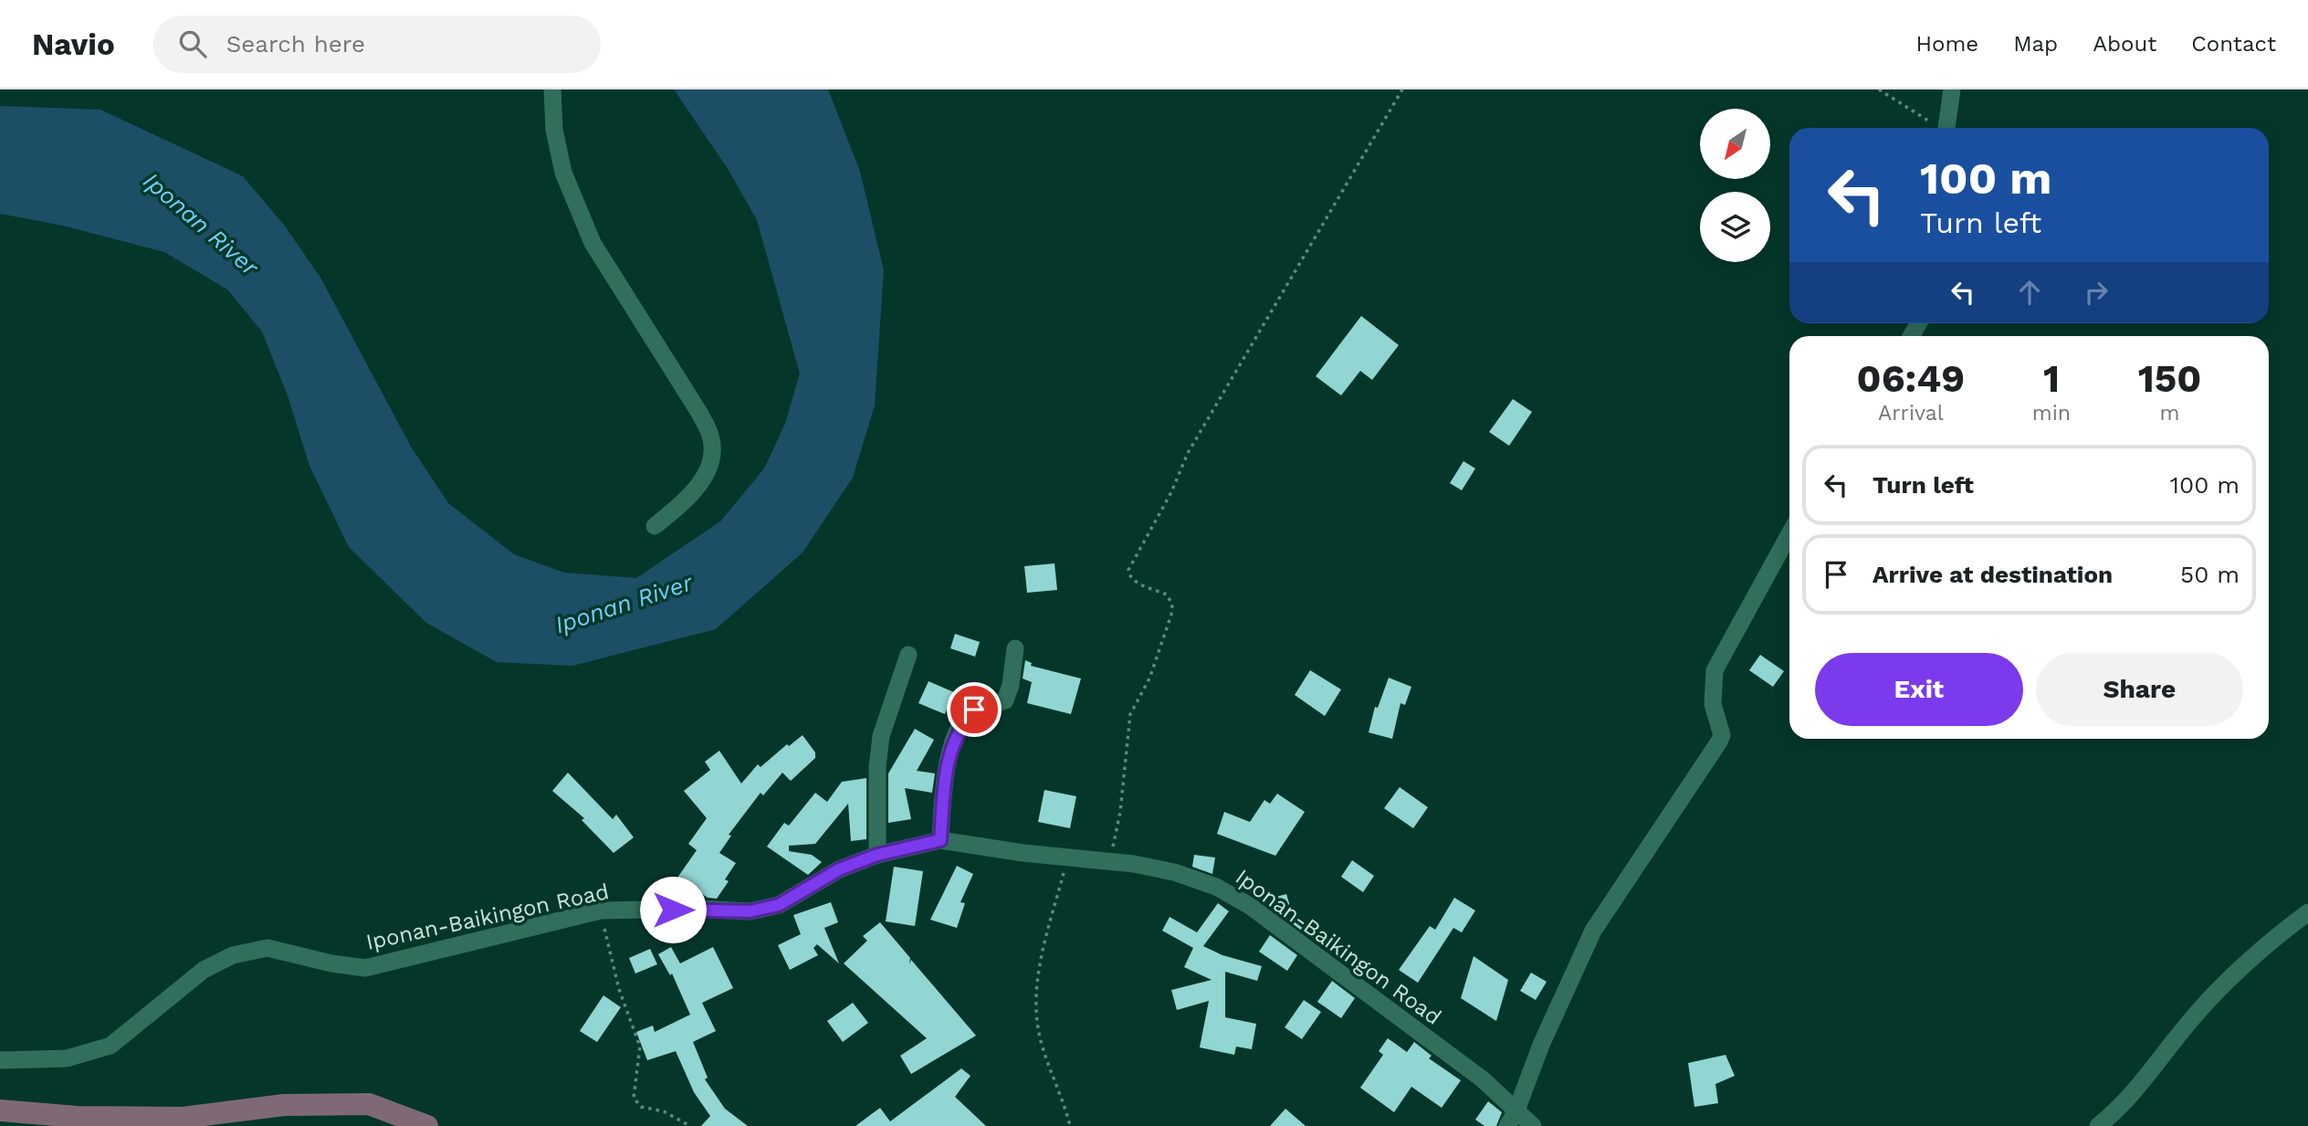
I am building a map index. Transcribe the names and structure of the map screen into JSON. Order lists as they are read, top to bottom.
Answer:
{
  "streets": {
    "street": ["Iponan-Baikingon Road"]
  },
  "water": ["Iponan River"],
  "north": "bottom left",
  "page": {
    "header": "Navio",
    "search": "Search here",
    "nav": [
      "Home",
      "Map",
      "About",
      "Contact"
    ],
    "turn": ["100 m", "Turn left"],
    "eta": [
      "06:49",
      "Arrival",
      "1",
      "min",
      "150",
      "m"
    ],
    "list": [
      {
        "name": "Turn left",
        "value": "100 m"
      },
      {
        "name": "Arrive at destination",
        "value": "50 m"
      }
    ],
    "buttons": ["Exit", "Share"]
  }
}
